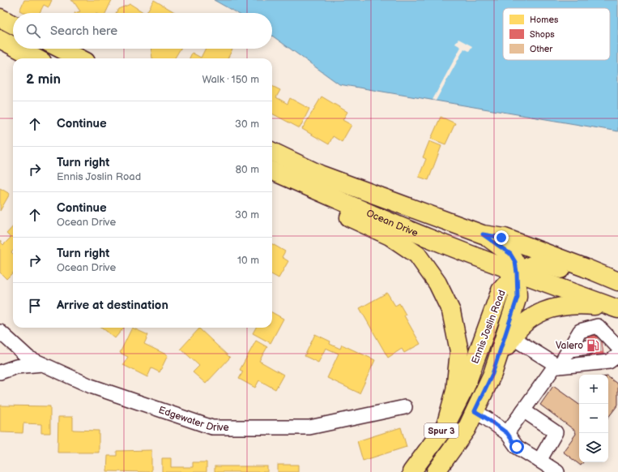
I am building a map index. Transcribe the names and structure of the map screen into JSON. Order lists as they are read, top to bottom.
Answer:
{
  "streets": {
    "main road": ["Ocean Drive", "Ennis Joslin Road", "Spur 3"],
    "street": ["Edgewater Drive"]
  },
  "crossings": [
    ["Ocean Drive", "Ennis Joslin Road"],
    ["Ocean Drive", "Spur 3"],
    ["Ennis Joslin Road", "Spur 3"]
  ],
  "places": {
    "fuel station": ["Valero"]
  },
  "legend": ["Homes", "Shops", "Other"],
  "page": {
    "search": "Search here",
    "heading": ["2 min", "Walk · 150 m"],
    "list": [
      ["Continue", "30 m"],
      ["Turn right", "Ennis Joslin Road", "80 m"],
      ["Continue", "Ocean Drive", "30 m"],
      ["Turn right", "Ocean Drive", "10 m"],
      "Arrive at destination"
    ],
    "map_buttons": ["+", "−"]
  }
}
